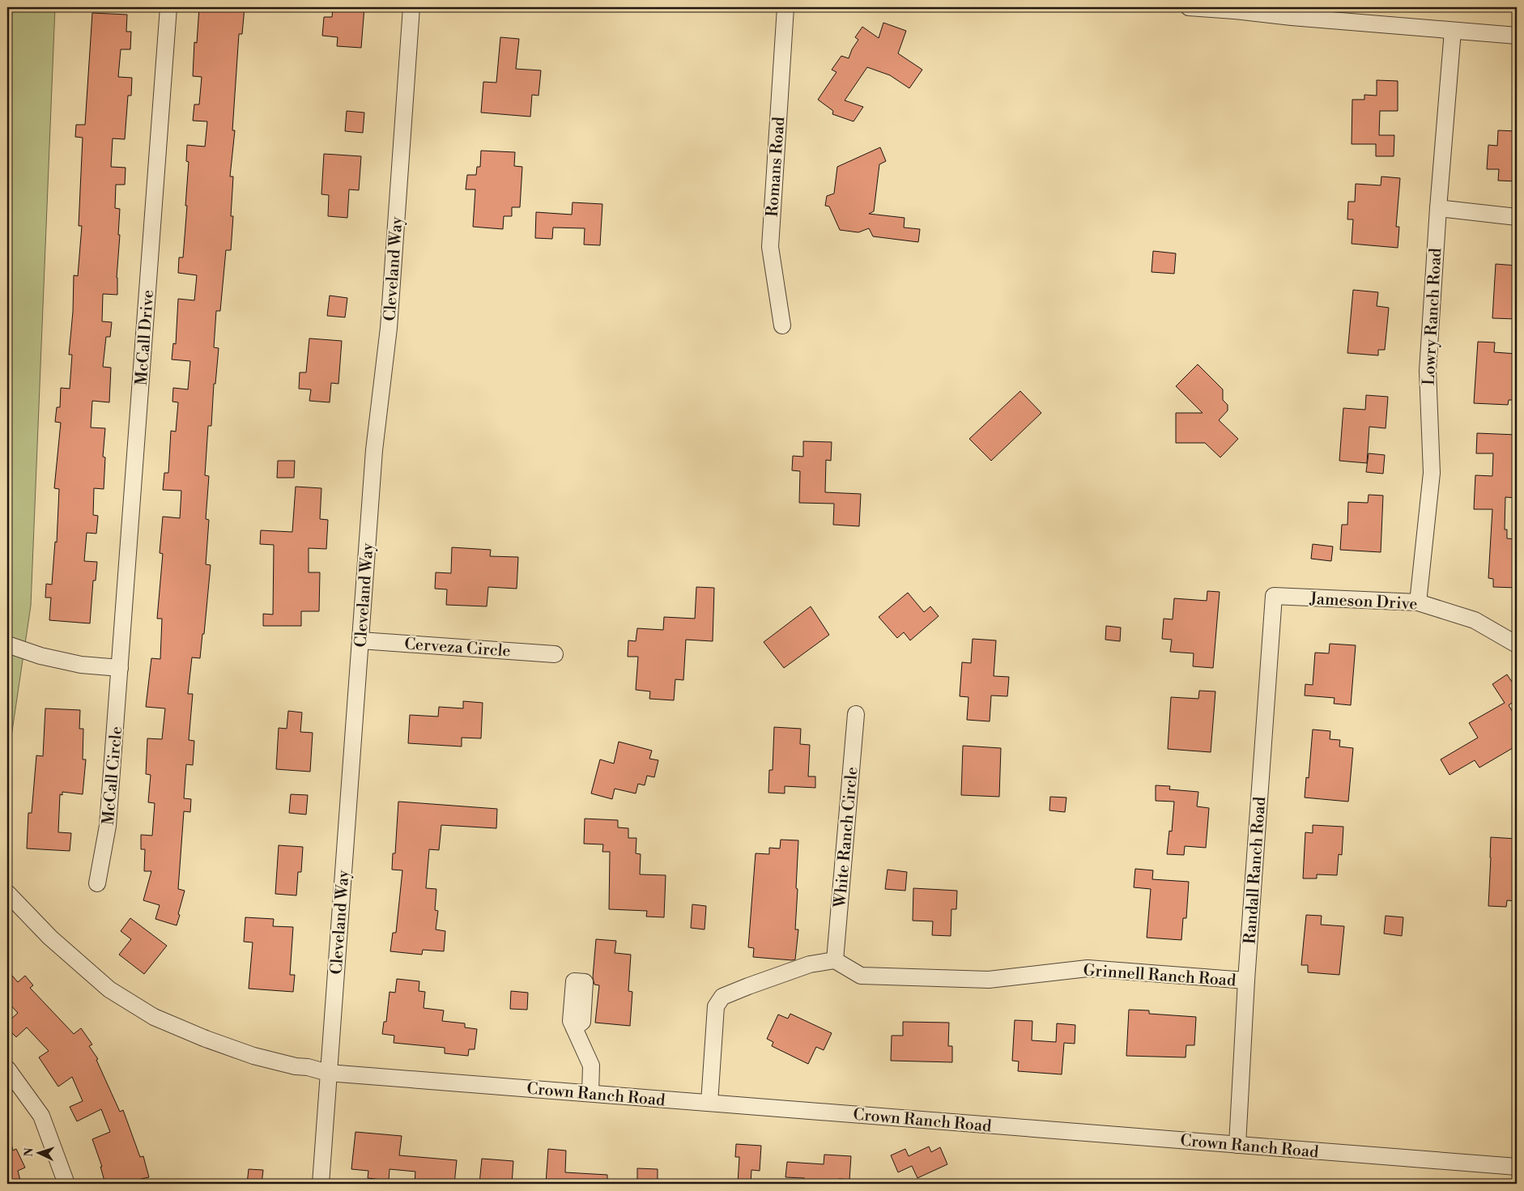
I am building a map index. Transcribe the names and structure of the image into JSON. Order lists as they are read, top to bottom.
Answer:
{
  "streets": {
    "street": [
      "Romans Road",
      "Cleveland Way",
      "Lowry Ranch Road",
      "McCall Drive",
      "Jameson Drive",
      "Cerveza Circle",
      "McCall Circle",
      "White Ranch Circle",
      "Randall Ranch Road",
      "Grinnell Ranch Road",
      "Crown Ranch Road"
    ]
  },
  "crossings": [
    ["Cleveland Way", "Cerveza Circle"],
    ["Cleveland Way", "Crown Ranch Road"],
    ["Lowry Ranch Road", "Jameson Drive"],
    ["McCall Drive", "McCall Circle"],
    ["Jameson Drive", "Randall Ranch Road"],
    ["White Ranch Circle", "Grinnell Ranch Road"],
    ["Randall Ranch Road", "Grinnell Ranch Road"],
    ["Randall Ranch Road", "Crown Ranch Road"]
  ],
  "north": "left"
}
